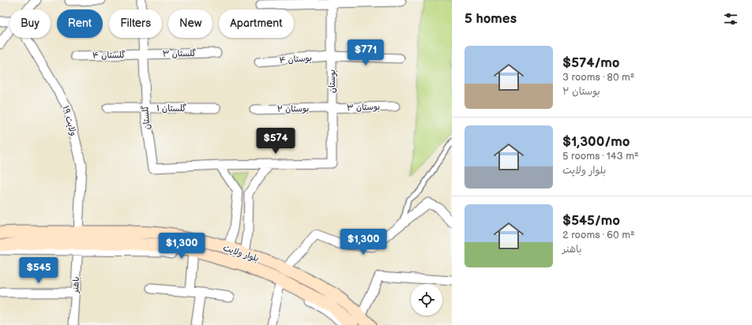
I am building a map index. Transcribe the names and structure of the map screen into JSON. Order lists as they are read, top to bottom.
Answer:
{
  "streets": {
    "main road": ["بلوار ولایت"],
    "street": [
      "گلستان ۳",
      "گلستان ۴",
      "بوستان ۴",
      "بوستان",
      "بوستان ۳",
      "گلستان ۱",
      "بوستان ۲",
      "گلستان",
      "ولایت ۱۹",
      "باهنر"
    ]
  },
  "crossings": [
    ["گلستان ۳", "گلستان ۴"],
    ["گلستان ۳", "گلستان"],
    ["گلستان ۴", "گلستان"],
    ["بوستان ۴", "بوستان"],
    ["بوستان", "بوستان ۳"],
    ["بوستان", "بوستان ۲"],
    ["بوستان ۳", "بوستان ۲"],
    ["گلستان ۱", "گلستان"],
    ["ولایت ۱۹", "بلوار ولایت"],
    ["بلوار ولایت", "باهنر"]
  ],
  "page": {
    "heading": "5 homes",
    "chip": [
      "Buy",
      "Rent",
      "Filters",
      "New",
      "Apartment"
    ],
    "list": [
      {
        "name": "$574/mo",
        "note": "3 rooms · 80 m² · بوستان ۲"
      },
      {
        "name": "$1,300/mo",
        "note": "5 rooms · 143 m² · بلوار ولایت"
      },
      {
        "name": "$545/mo",
        "note": "2 rooms · 60 m² · باهنر"
      }
    ],
    "price": [
      "$771",
      "$574",
      "$1,300",
      "$1,300",
      "$545"
    ]
  }
}
